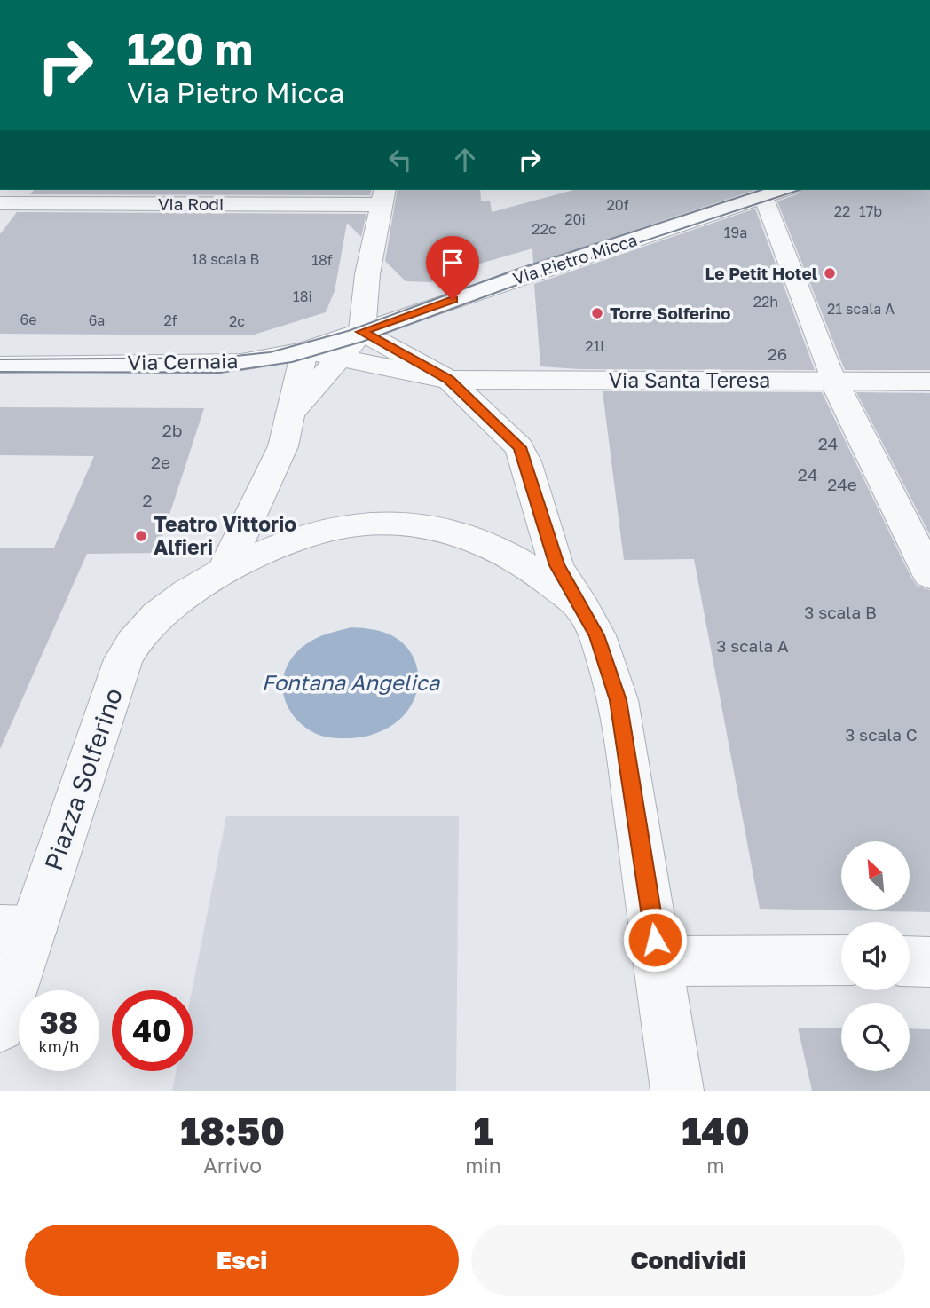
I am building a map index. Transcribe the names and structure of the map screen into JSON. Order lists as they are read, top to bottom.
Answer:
{
  "streets": {
    "street": [
      "Via Rodi",
      "Via Pietro Micca",
      "Via Cernaia",
      "Via Santa Teresa",
      "Piazza Solferino"
    ]
  },
  "crossings": [
    ["Via Pietro Micca", "Via Cernaia"],
    ["Via Pietro Micca", "Piazza Solferino"],
    ["Via Cernaia", "Piazza Solferino"],
    ["Via Santa Teresa", "Piazza Solferino"]
  ],
  "water": ["Fontana Angelica"],
  "places": ["Le Petit Hotel", "Torre Solferino", "Teatro Vittorio Alfieri"],
  "house_numbers": [
    "20f",
    "22",
    "17b",
    "20i",
    "22c",
    "19a",
    "18 scala B",
    "18f",
    "18i",
    "22h",
    "21 scala A",
    "6e",
    "6a",
    "2f",
    "2c",
    "21i",
    "26",
    "2b",
    "24",
    "2e",
    "24",
    "24e",
    "2",
    "3 scala B",
    "3 scala A",
    "3 scala C"
  ],
  "north": "top left",
  "page": {
    "turn": ["120 m", "Via Pietro Micca"],
    "speed": "38 km/h",
    "limit": "40",
    "eta": [
      "18:50",
      "Arrivo",
      "1",
      "min",
      "140",
      "m"
    ],
    "buttons": ["Esci", "Condividi"]
  }
}
